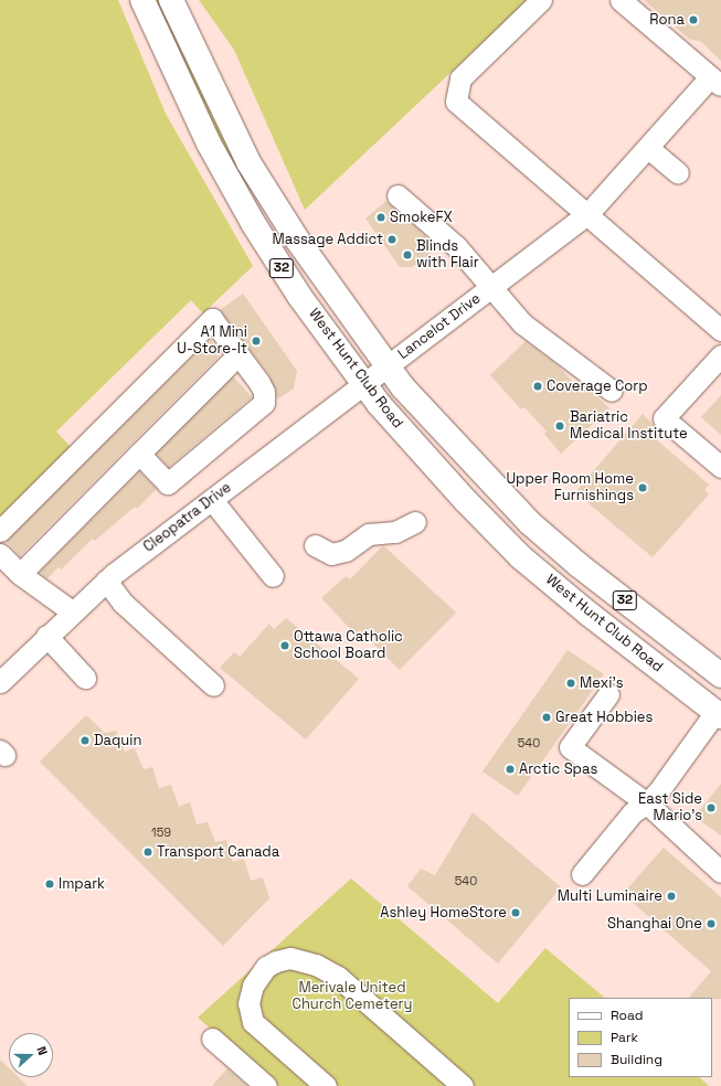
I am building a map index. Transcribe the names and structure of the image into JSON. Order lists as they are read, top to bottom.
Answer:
{
  "streets": {
    "main road": ["32", "West Hunt Club Road"],
    "street": ["Lancelot Drive", "Cleopatra Drive"]
  },
  "crossings": [
    ["Lancelot Drive", "West Hunt Club Road"],
    ["Lancelot Drive", "Cleopatra Drive"],
    ["West Hunt Club Road", "Cleopatra Drive"]
  ],
  "parks": ["Merivale United Church Cemetery"],
  "places": [
    "Rona",
    "SmokeFX",
    "Massage Addict",
    "Blinds with Flair",
    "A1 Mini U-Store-It",
    "Coverage Corp",
    "Bariatric Medical Institute",
    "Upper Room Home Furnishings",
    "Ottawa Catholic School Board",
    "Mexi's",
    "Great Hobbies",
    "Daquin",
    "Arctic Spas",
    "East Side Mario's",
    "Transport Canada",
    "Impark",
    "Multi Luminaire",
    "Ashley HomeStore",
    "Shanghai One"
  ],
  "house_numbers": ["540", "159", "540"],
  "legend": ["Road", "Park", "Building"],
  "north": "right"
}
